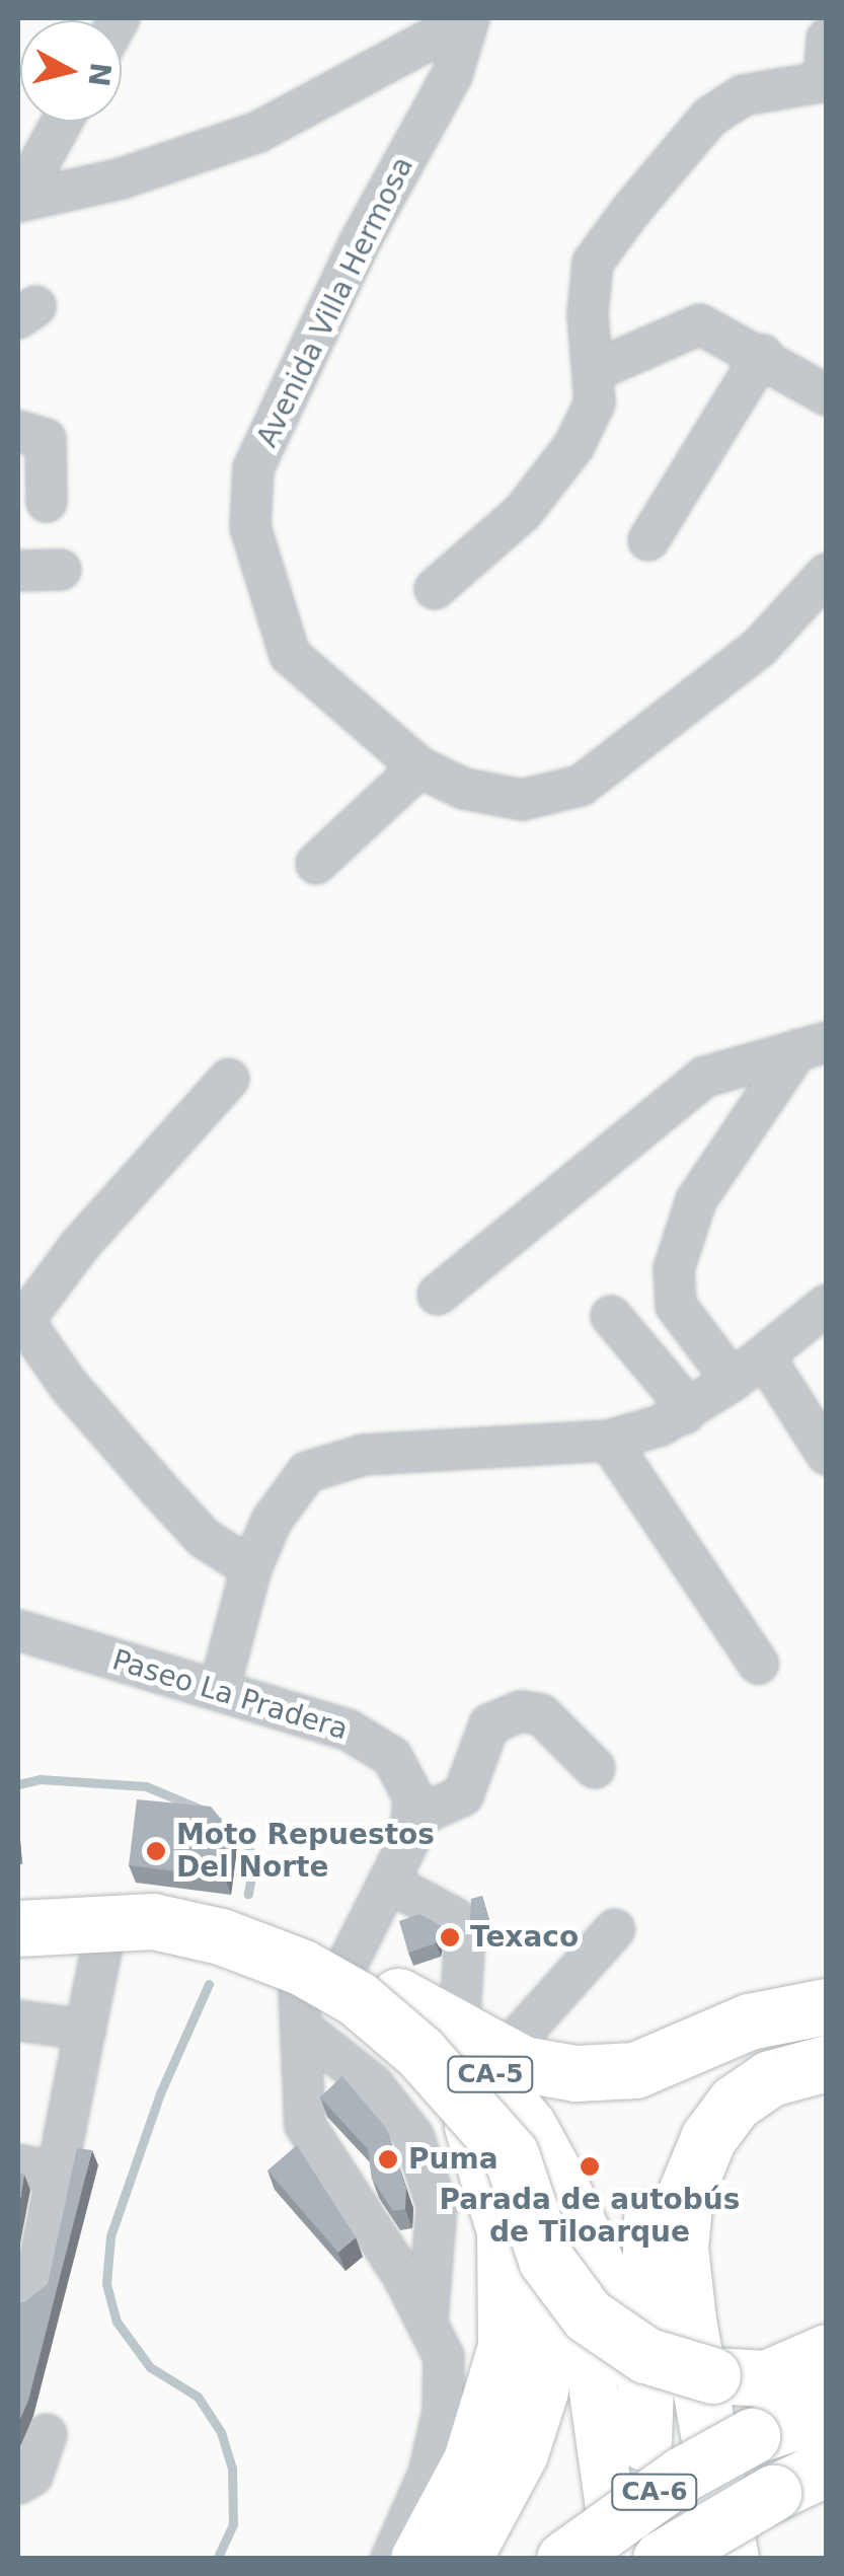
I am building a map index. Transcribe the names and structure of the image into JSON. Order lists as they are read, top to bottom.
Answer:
{
  "streets": {
    "highway": ["CA-6"],
    "main road": ["CA-5"],
    "street": ["Avenida Villa Hermosa", "Paseo La Pradera"]
  },
  "crossings": [
    ["CA-5", "CA-6"]
  ],
  "places": [
    "Moto Repuestos Del Norte",
    "Texaco",
    "Puma",
    "Parada de autobús de Tiloarque"
  ],
  "north": "right"
}
